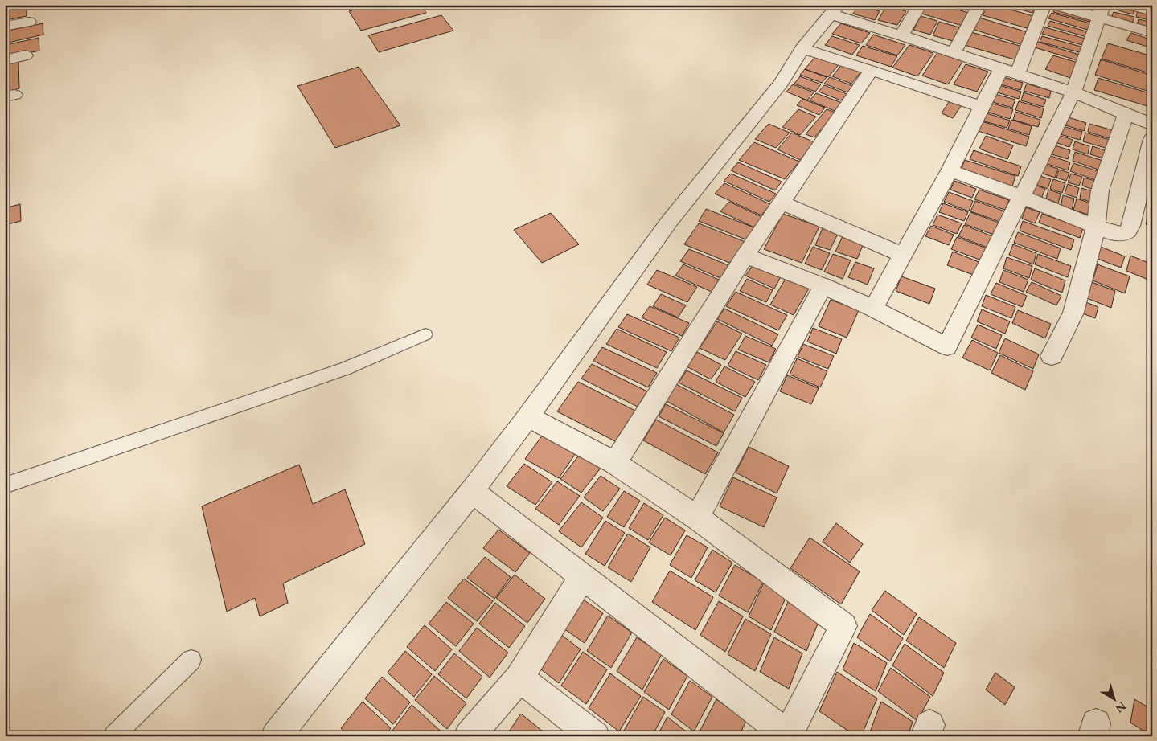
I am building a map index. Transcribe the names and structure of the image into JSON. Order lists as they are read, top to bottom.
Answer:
{
  "north": "bottom right"
}
